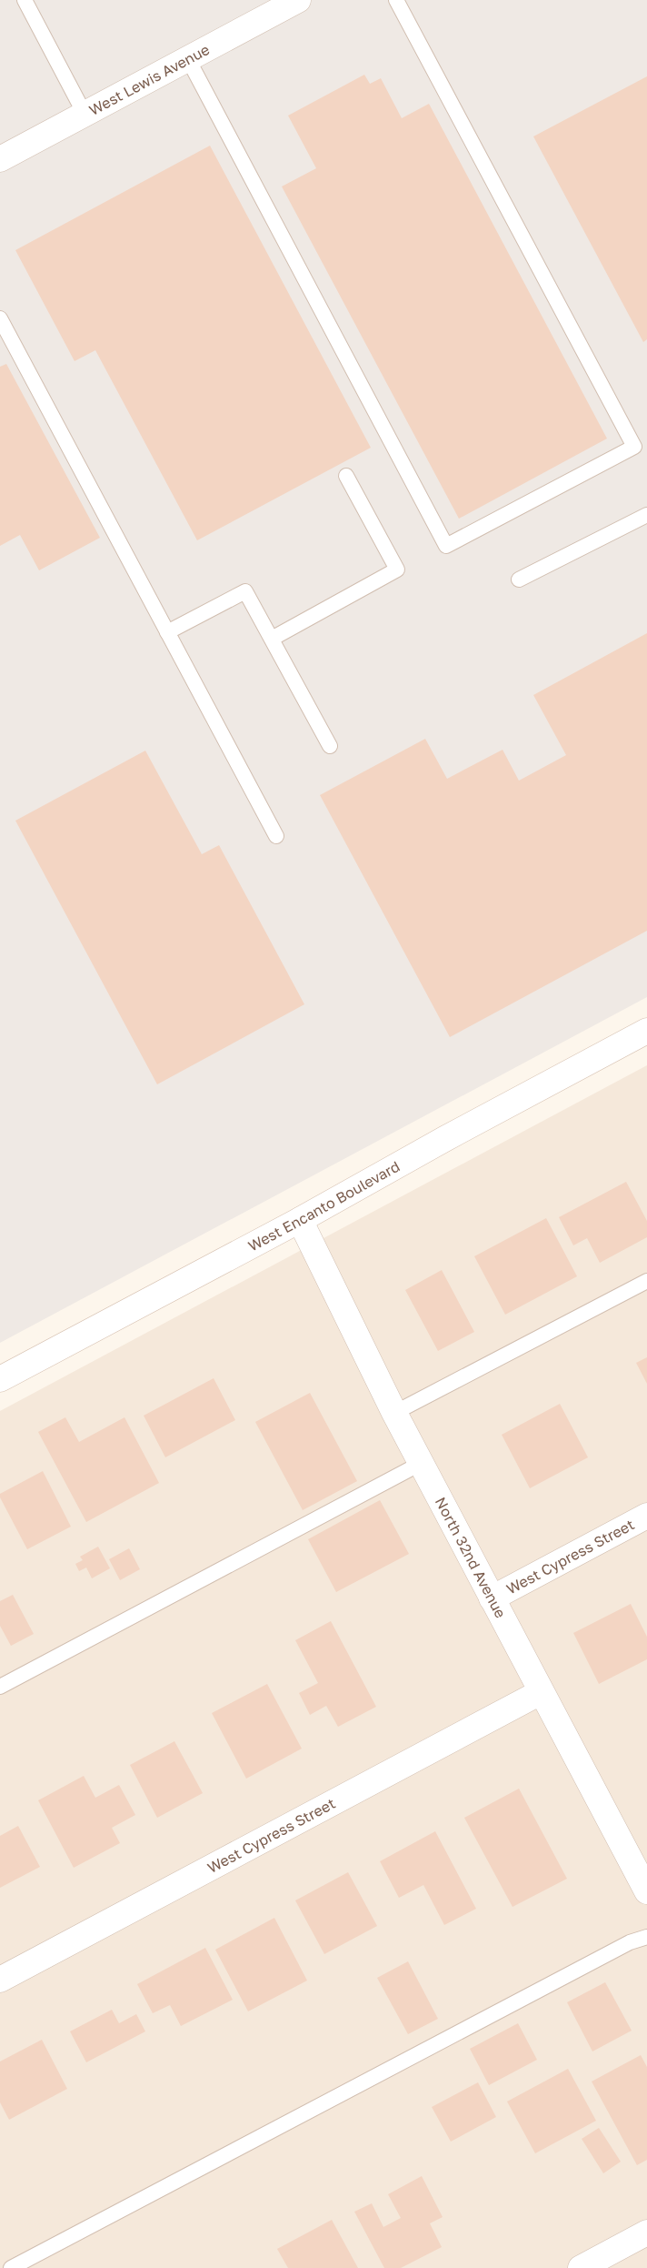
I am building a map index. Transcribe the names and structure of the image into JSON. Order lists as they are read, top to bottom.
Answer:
{
  "streets": {
    "street": [
      "West Lewis Avenue",
      "West Encanto Boulevard",
      "West Cypress Street",
      "North 32nd Avenue"
    ]
  },
  "crossings": [
    ["West Encanto Boulevard", "North 32nd Avenue"],
    ["West Cypress Street", "North 32nd Avenue"]
  ]
}
